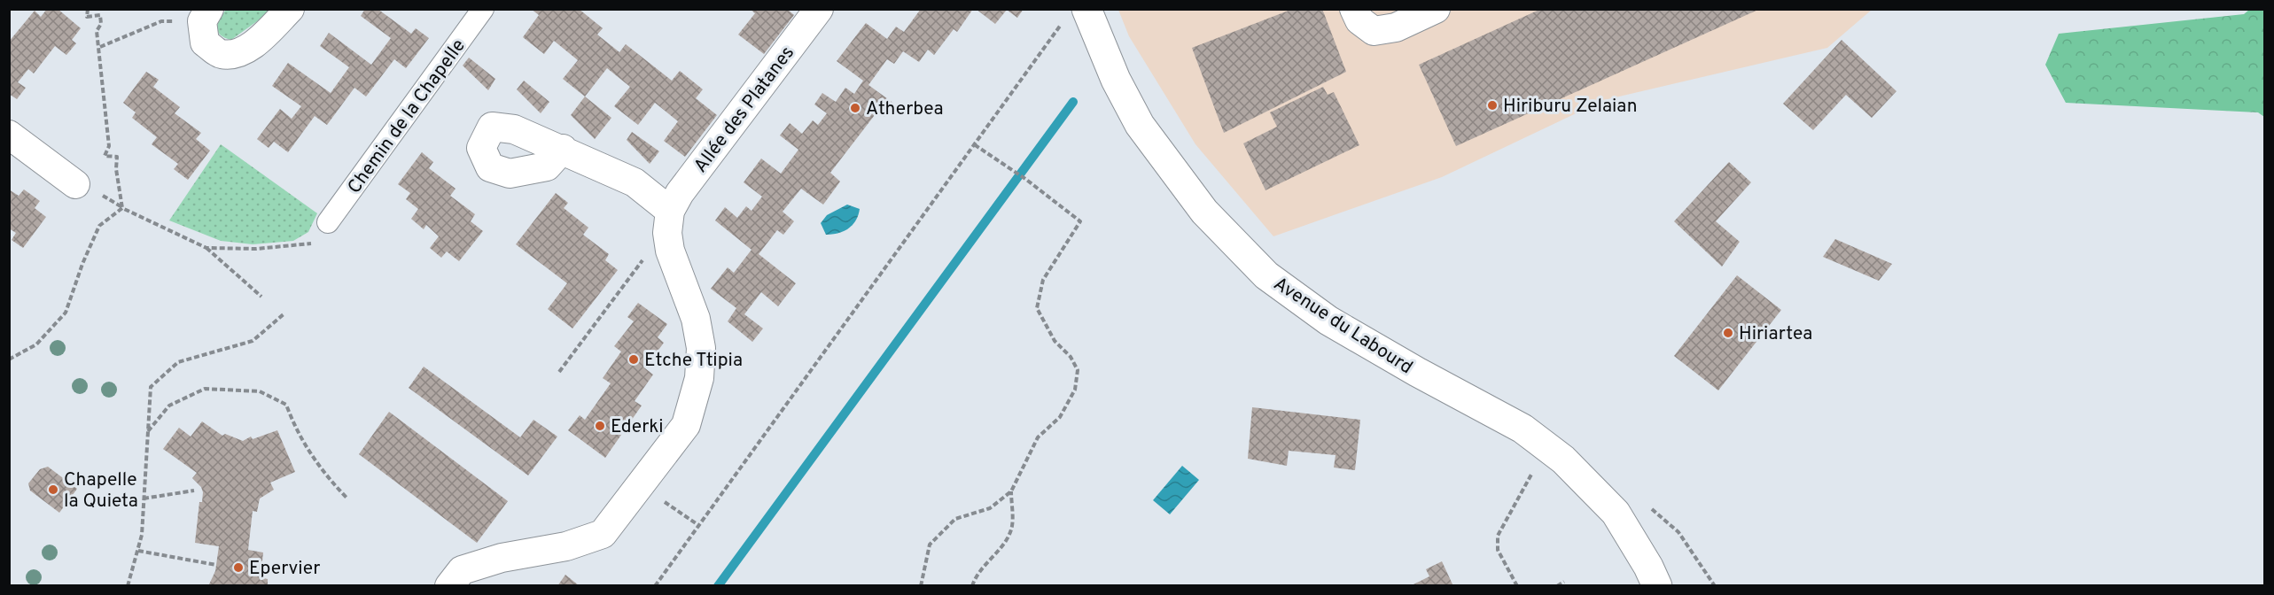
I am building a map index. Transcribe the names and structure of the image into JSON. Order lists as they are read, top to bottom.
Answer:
{
  "streets": {
    "street": ["Allée des Platanes", "Chemin de la Chapelle", "Avenue du Labourd"]
  },
  "places": [
    "Hiriburu Zelaian",
    "Atherbea",
    "Hiriartea",
    "Etche Ttipia",
    "Ederki",
    "Chapelle la Quieta",
    "Epervier"
  ]
}
